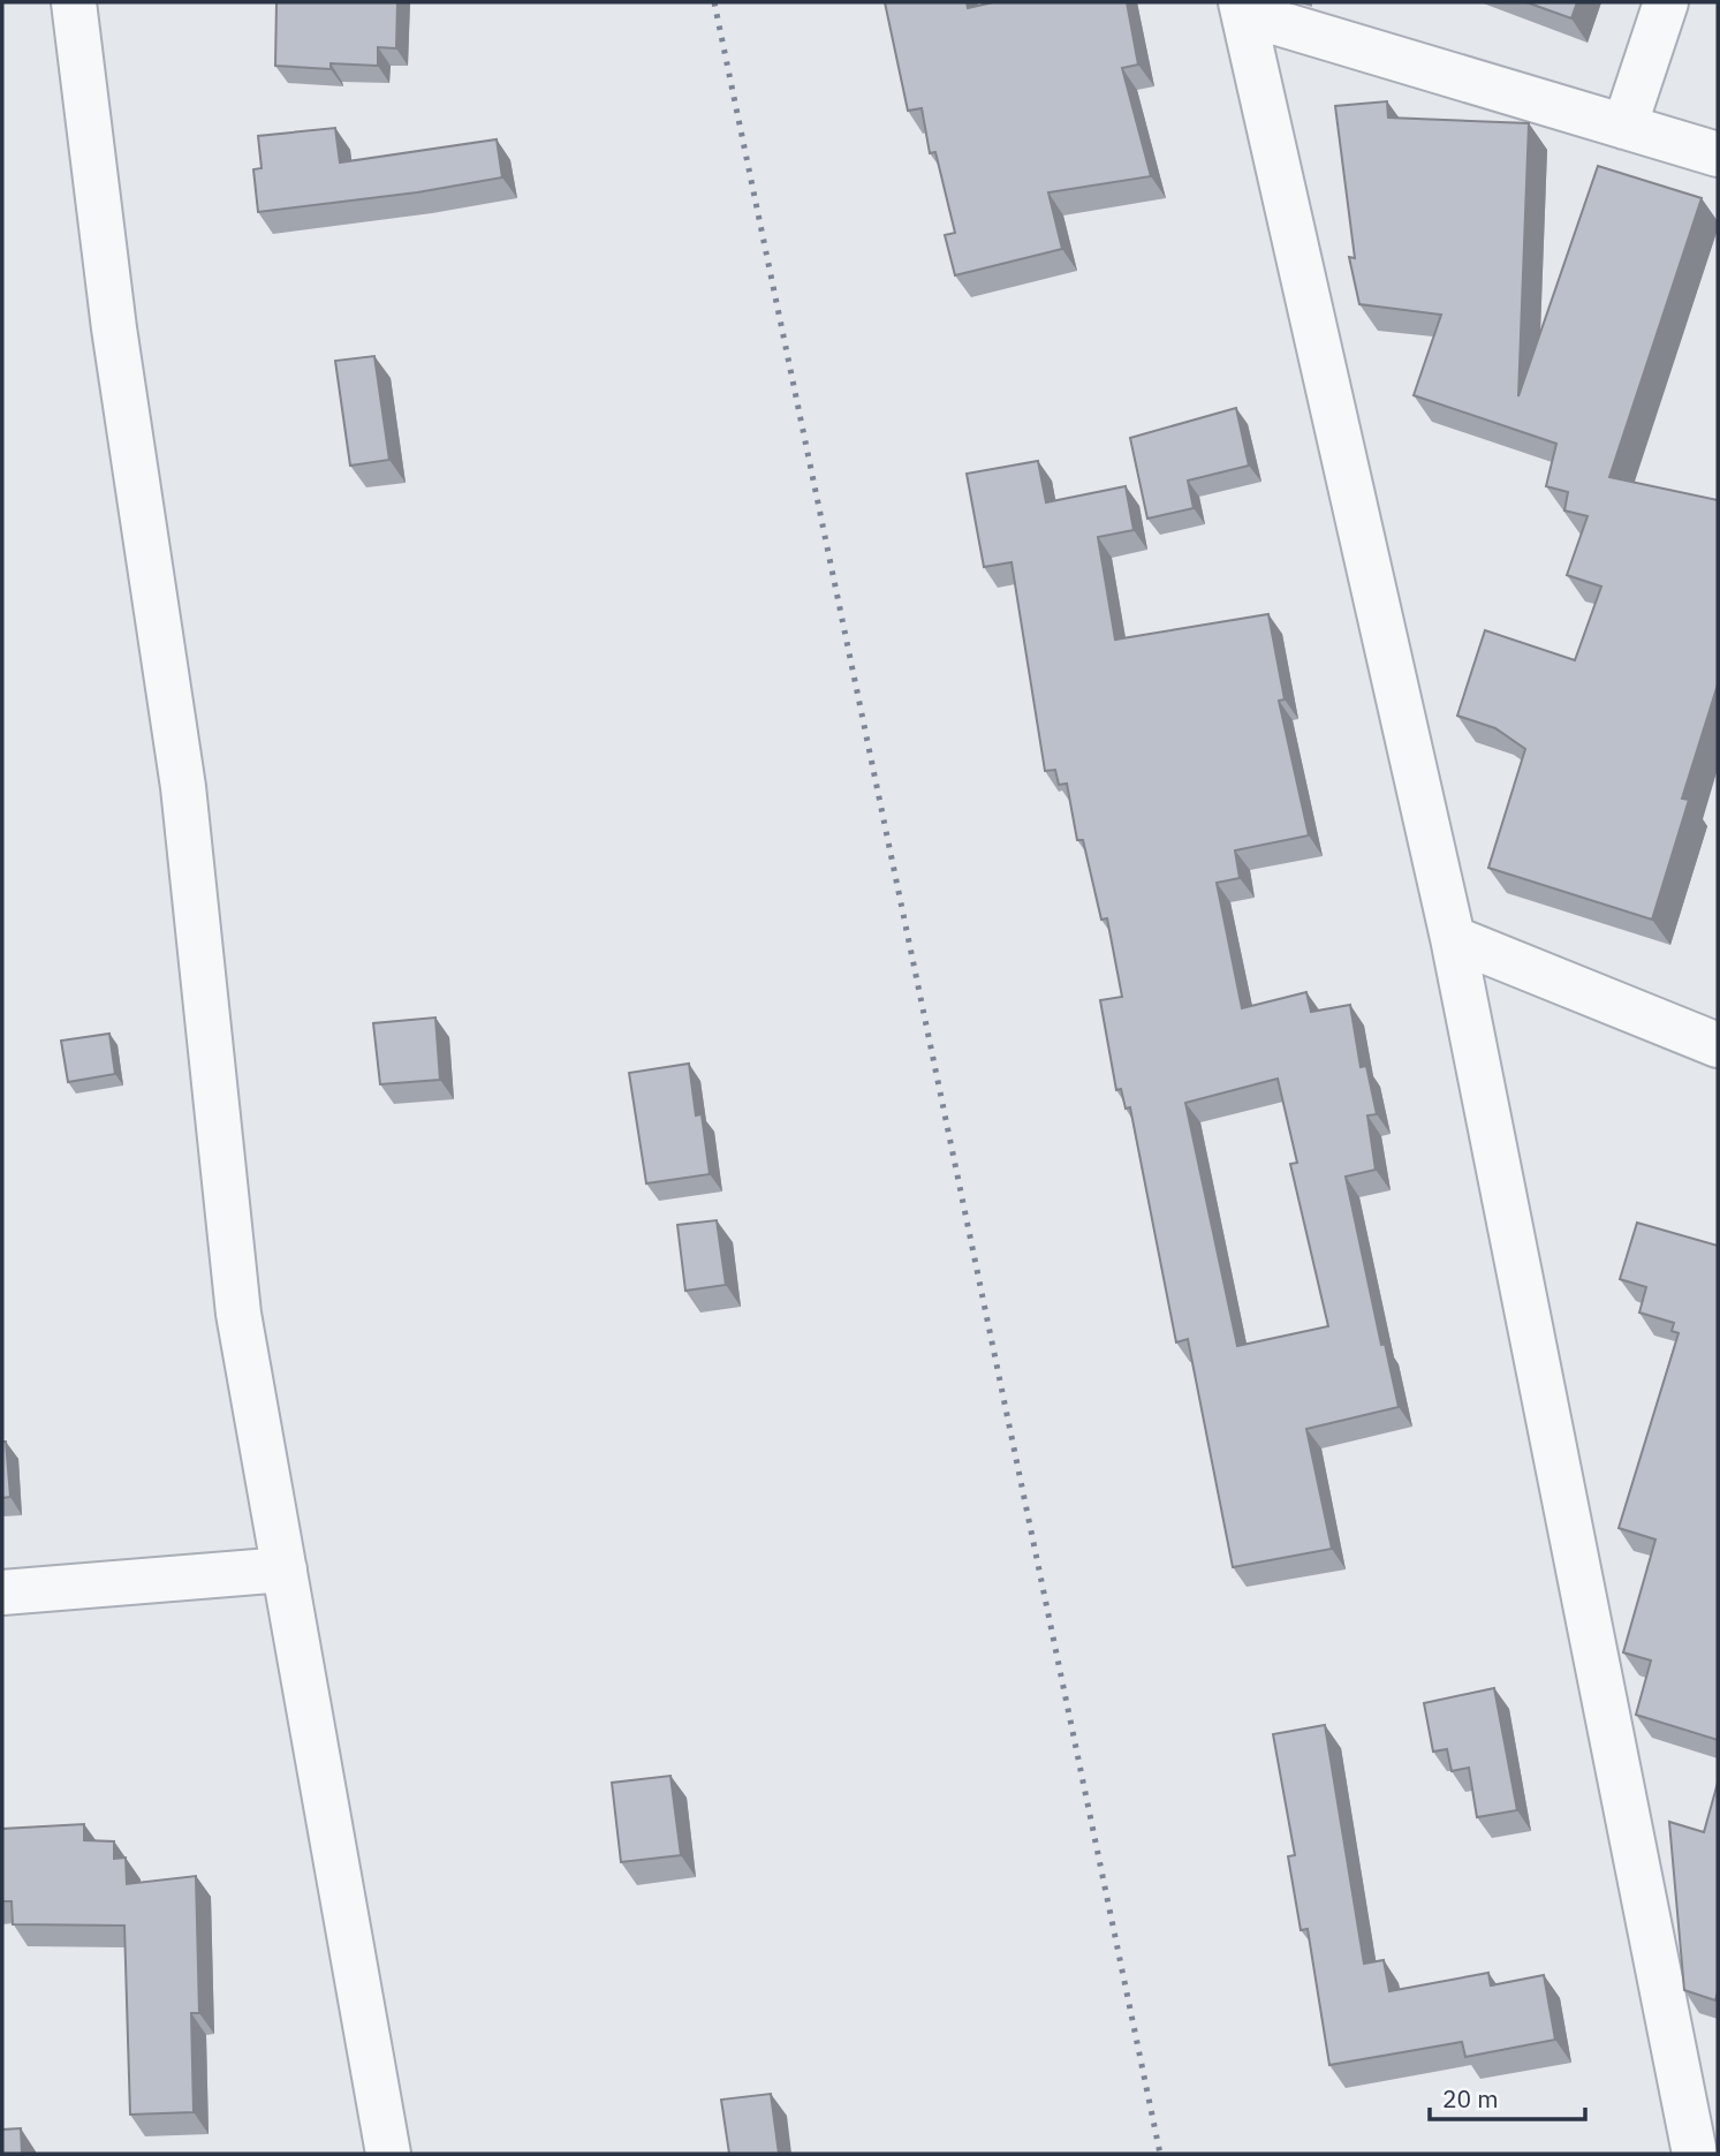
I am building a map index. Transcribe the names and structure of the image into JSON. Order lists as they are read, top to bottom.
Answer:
{
  "scale_bar": "20 m"
}
